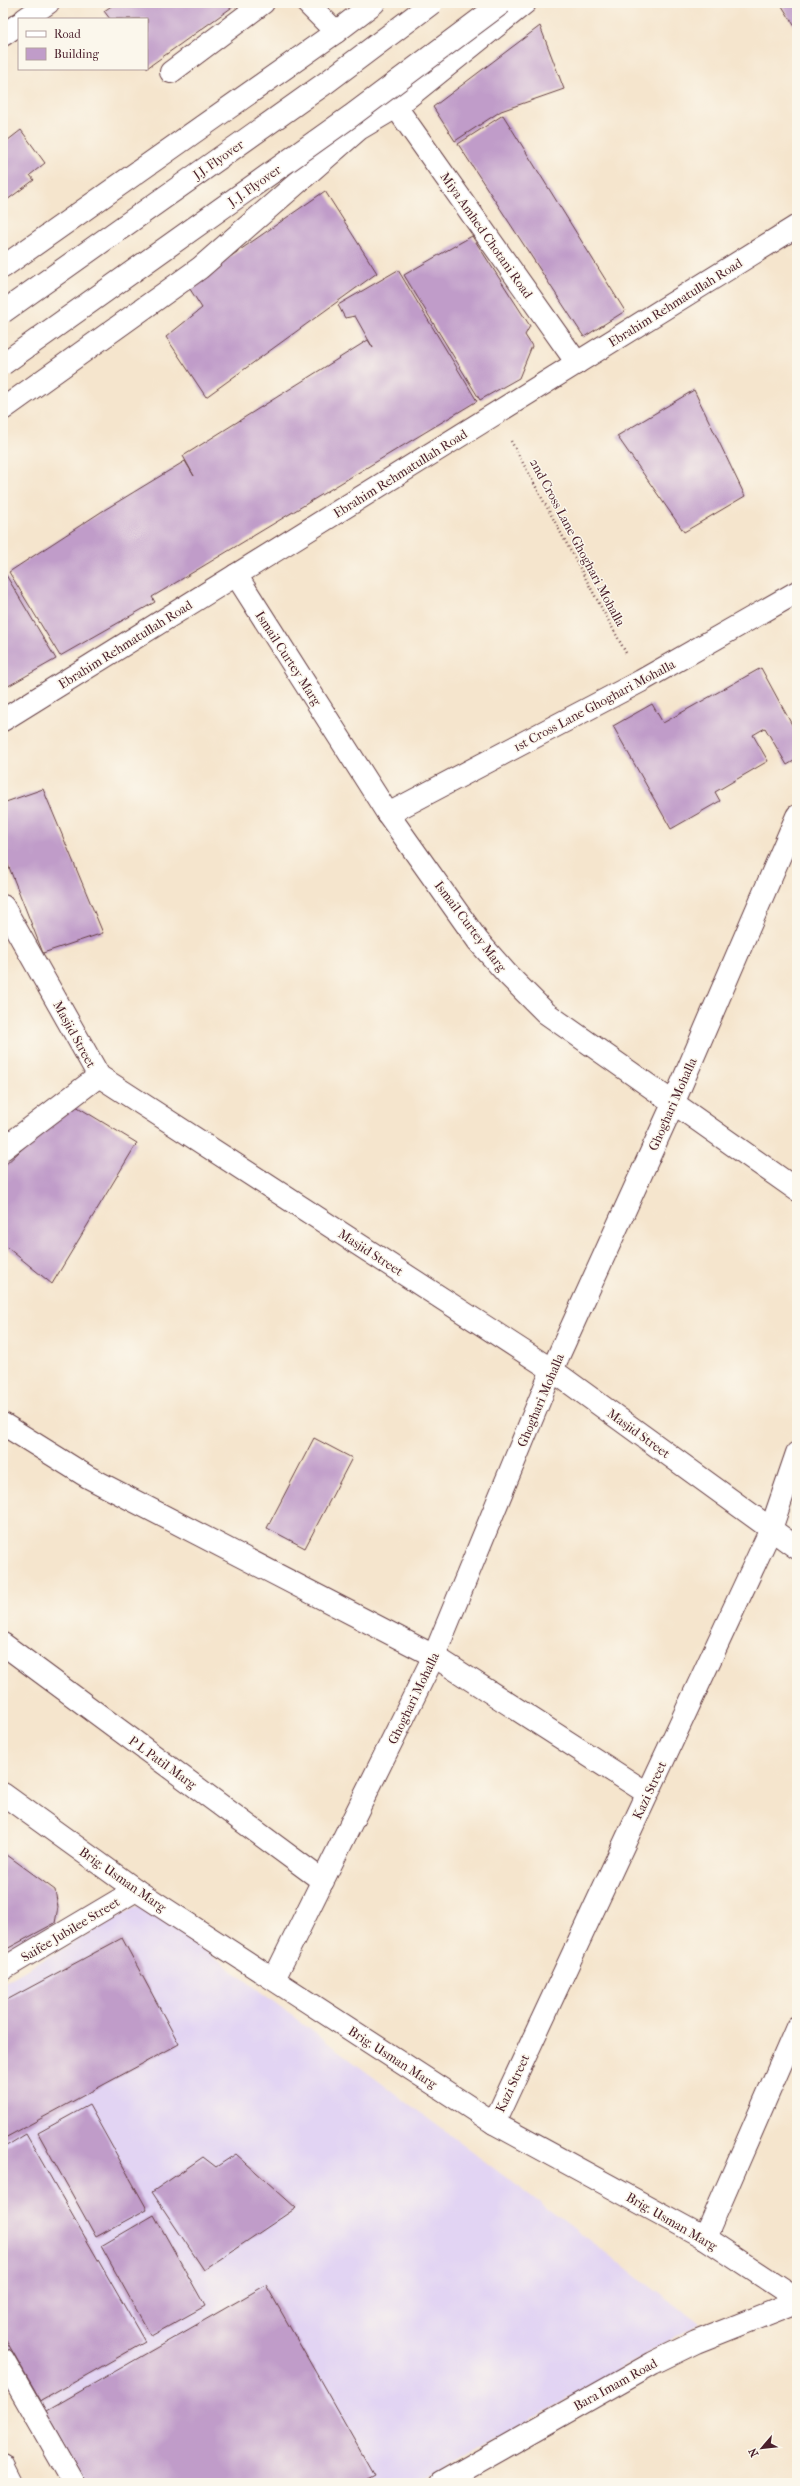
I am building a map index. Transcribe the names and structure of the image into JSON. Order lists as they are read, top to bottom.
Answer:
{
  "streets": {
    "street": [
      "J.J. Flyover",
      "J. J. Flyover",
      "Miya Amhed Chotani Road",
      "Ebrahim Rehmatullah Road",
      "Ismail Curtey Marg",
      "1st Cross Lane Ghoghari Mohalla",
      "Masjid Street",
      "Ghoghari Mohalla",
      "P L Patil Marg",
      "Kazi Street",
      "Brig. Usman Marg",
      "Saifee Jubilee Street",
      "Bara Imam Road"
    ],
    "path": ["2nd Cross Lane Ghoghari Mohalla"]
  },
  "crossings": [
    ["Miya Amhed Chotani Road", "Ebrahim Rehmatullah Road"],
    ["Ebrahim Rehmatullah Road", "2nd Cross Lane Ghoghari Mohalla"],
    ["Ebrahim Rehmatullah Road", "Ismail Curtey Marg"],
    ["2nd Cross Lane Ghoghari Mohalla", "1st Cross Lane Ghoghari Mohalla"],
    ["Ismail Curtey Marg", "1st Cross Lane Ghoghari Mohalla"],
    ["Ismail Curtey Marg", "Ghoghari Mohalla"],
    ["Masjid Street", "Ghoghari Mohalla"],
    ["Masjid Street", "Kazi Street"],
    ["Ghoghari Mohalla", "P L Patil Marg"],
    ["Ghoghari Mohalla", "Brig. Usman Marg"],
    ["Kazi Street", "Brig. Usman Marg"],
    ["Brig. Usman Marg", "Saifee Jubilee Street"]
  ],
  "legend": ["Road", "Building"],
  "north": "bottom left"
}
